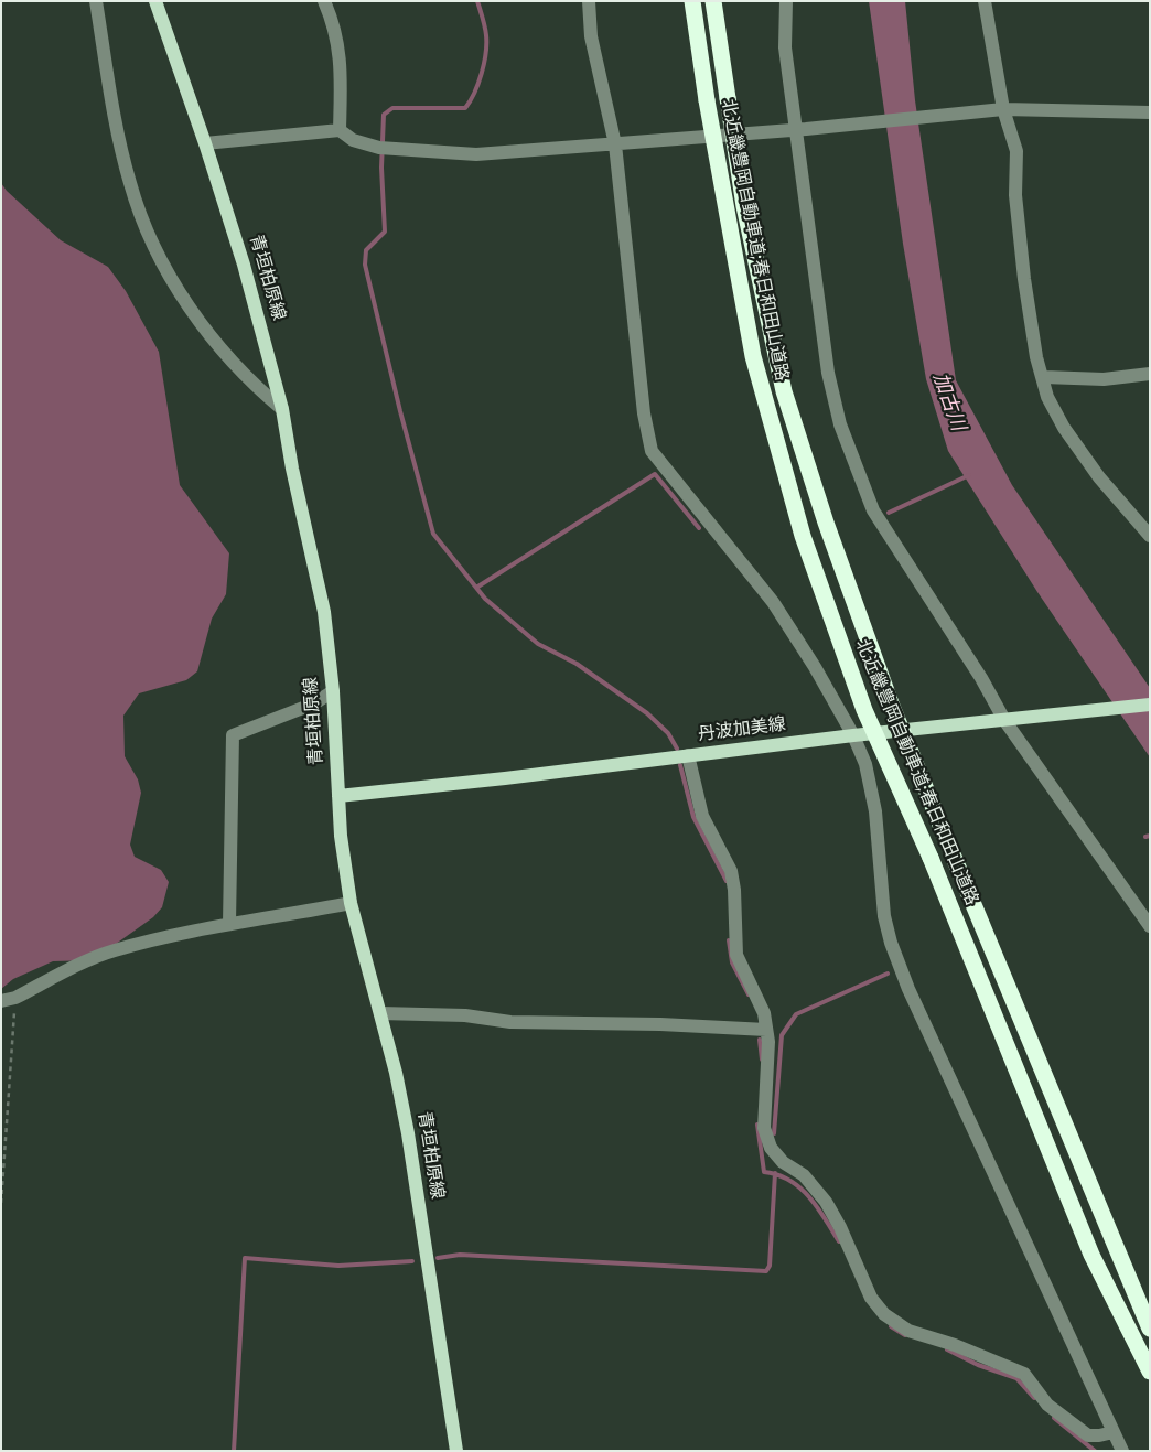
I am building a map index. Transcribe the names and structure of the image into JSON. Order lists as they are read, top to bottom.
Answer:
{
  "streets": {
    "highway": ["北近畿豊岡自動車道;春日和田山道路"],
    "main road": ["青垣柏原線", "丹波加美線"]
  },
  "crossings": [
    ["青垣柏原線", "丹波加美線"]
  ],
  "water": ["加古川"]
}
